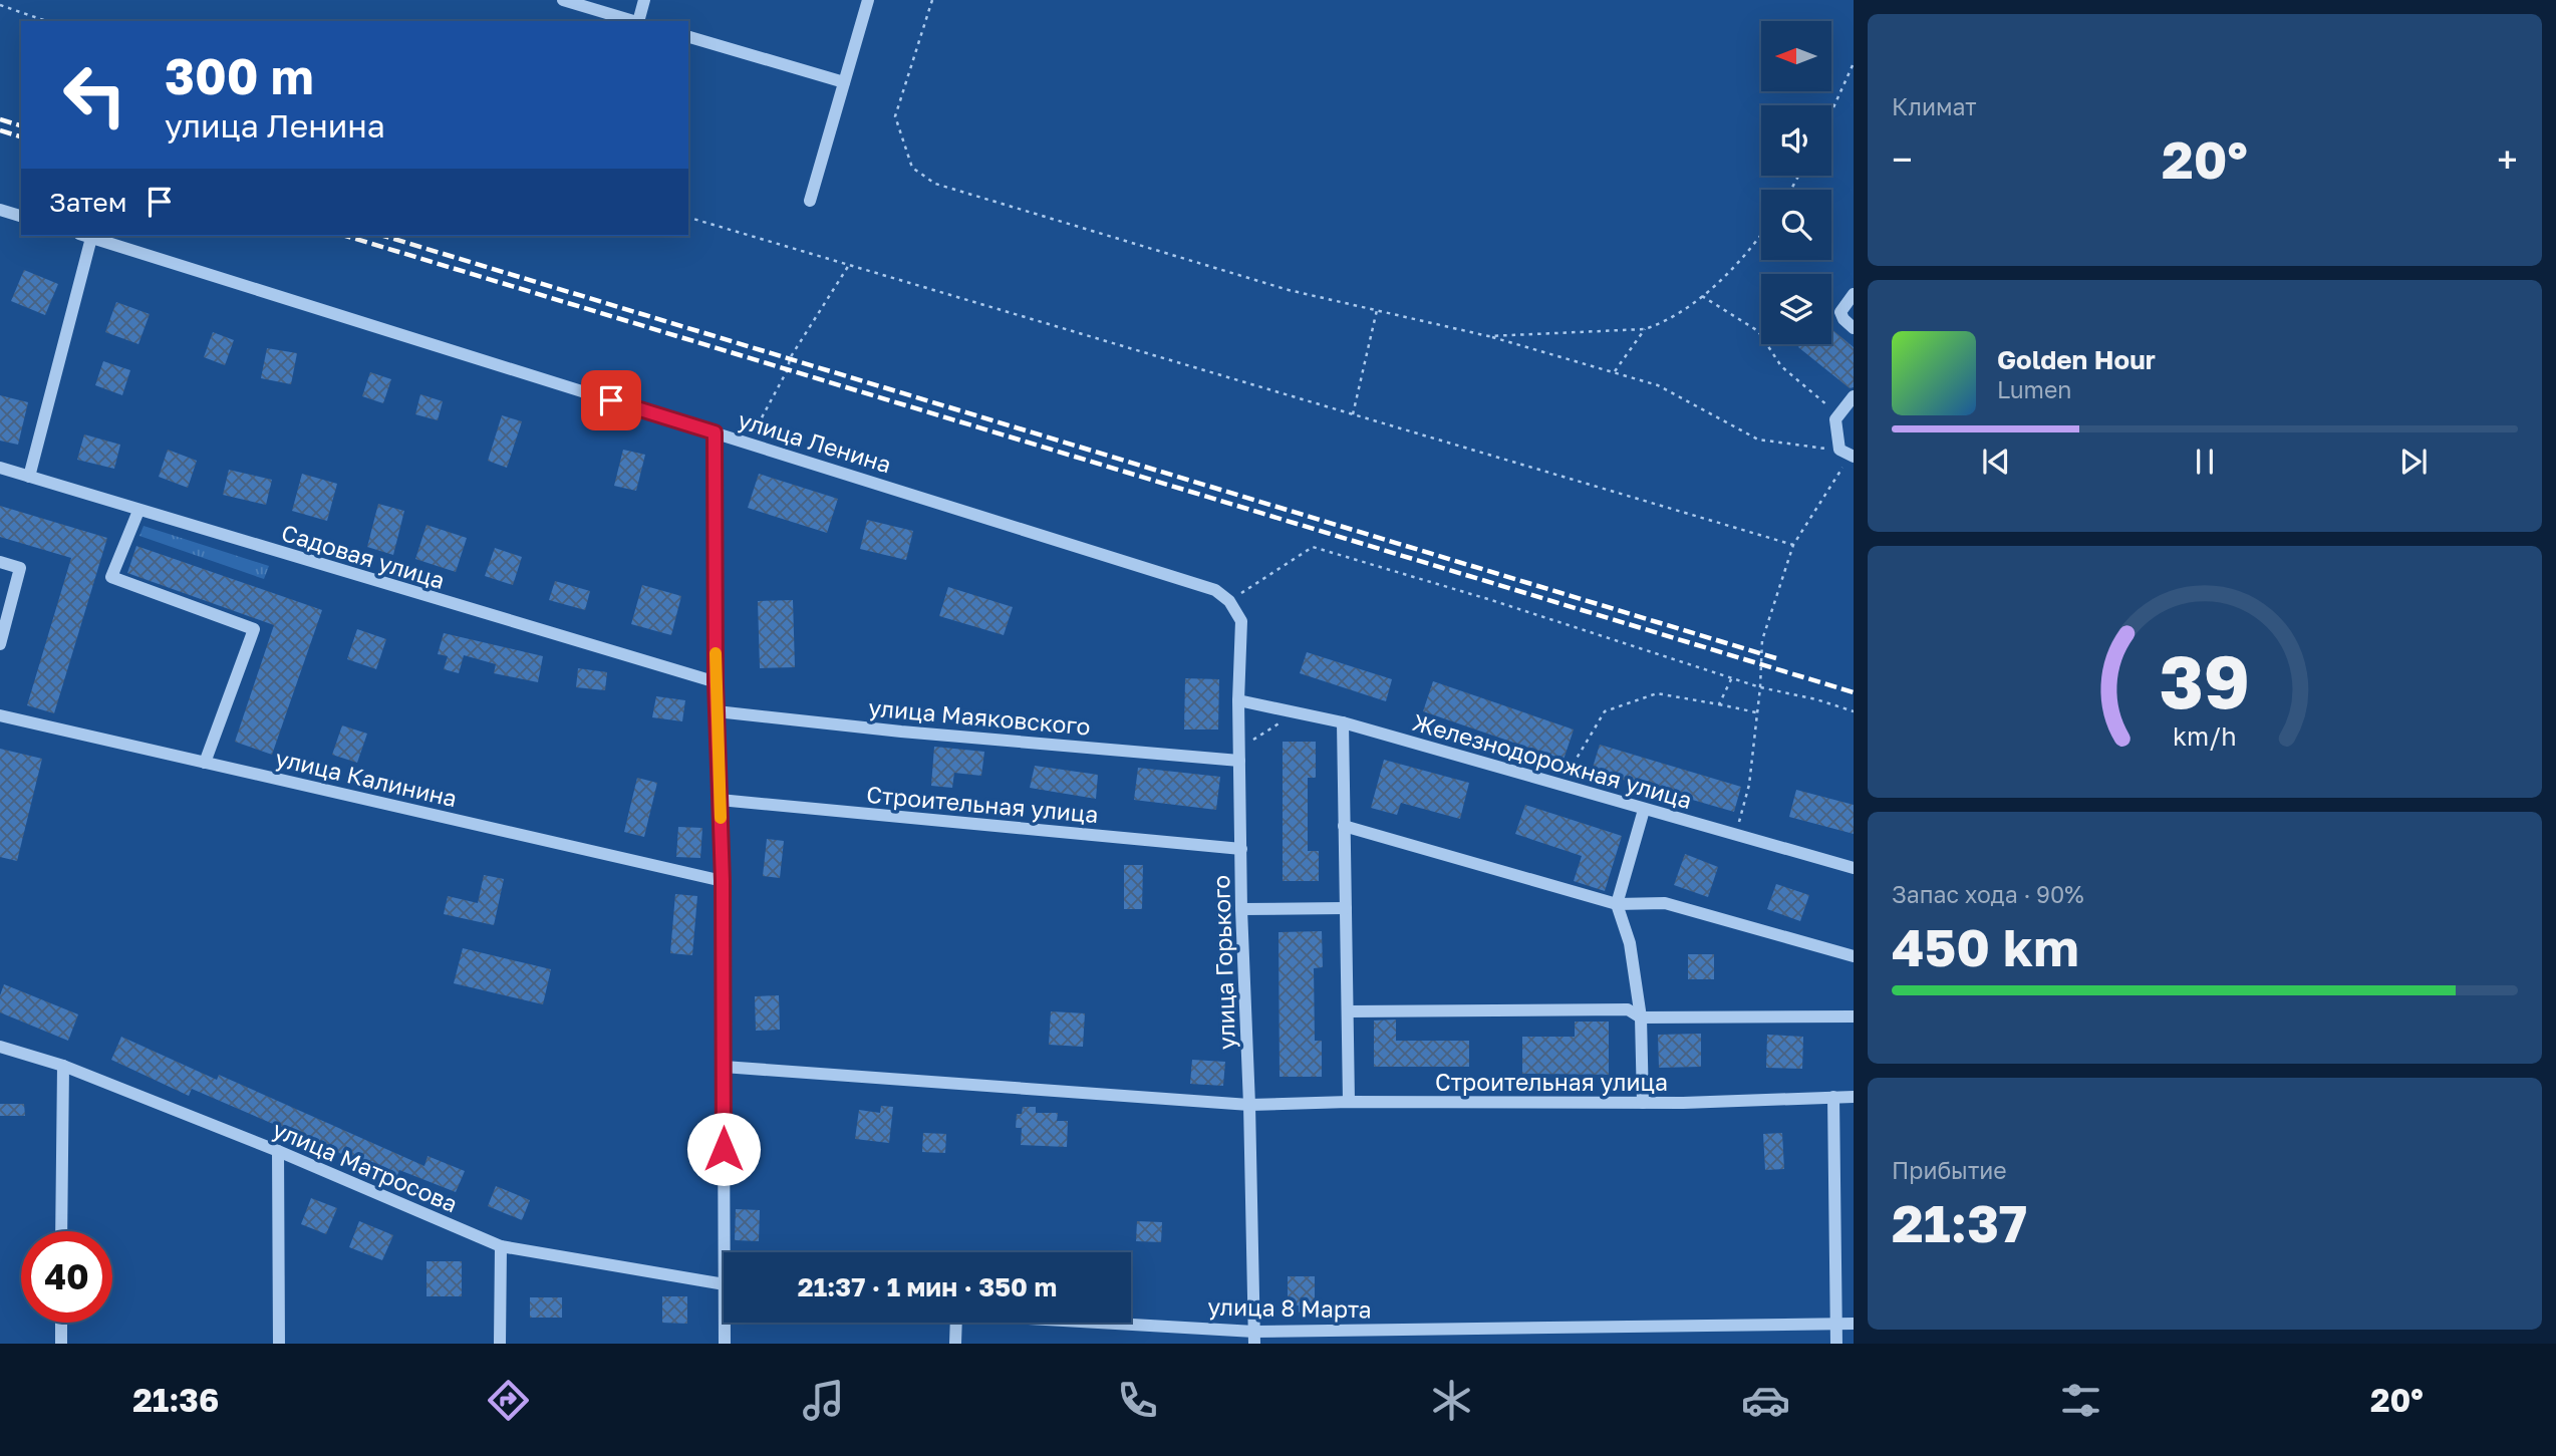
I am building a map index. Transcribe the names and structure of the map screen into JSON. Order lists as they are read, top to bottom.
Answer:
{
  "streets": {
    "street": [
      "улица Ленина",
      "Садовая улица",
      "улица Маяковского",
      "Железнодорожная улица",
      "улица Калинина",
      "Строительная улица",
      "улица Горького",
      "улица Матросова",
      "улица 8 Марта"
    ]
  },
  "crossings": [
    ["улица Ленина", "улица Горького"],
    ["улица Маяковского", "улица Горького"],
    ["Железнодорожная улица", "улица Горького"],
    ["Строительная улица", "улица Горького"],
    ["улица Горького", "улица 8 Марта"]
  ],
  "north": "left",
  "page": {
    "tile": [
      "Климат",
      ["Запас хода · 90%", "450 km"],
      ["Прибытие", "21:37"]
    ],
    "turn": ["300 m", "улица Ленина"],
    "heat": ["−", "20°", "+"],
    "then": "Затем",
    "song": ["Golden Hour", "Lumen"],
    "limit": "40",
    "trip": "21:37 · 1 мин · 350 m",
    "tabs": ["21:36", "20°"],
    "gauge": ["39", "km/h"]
  }
}
